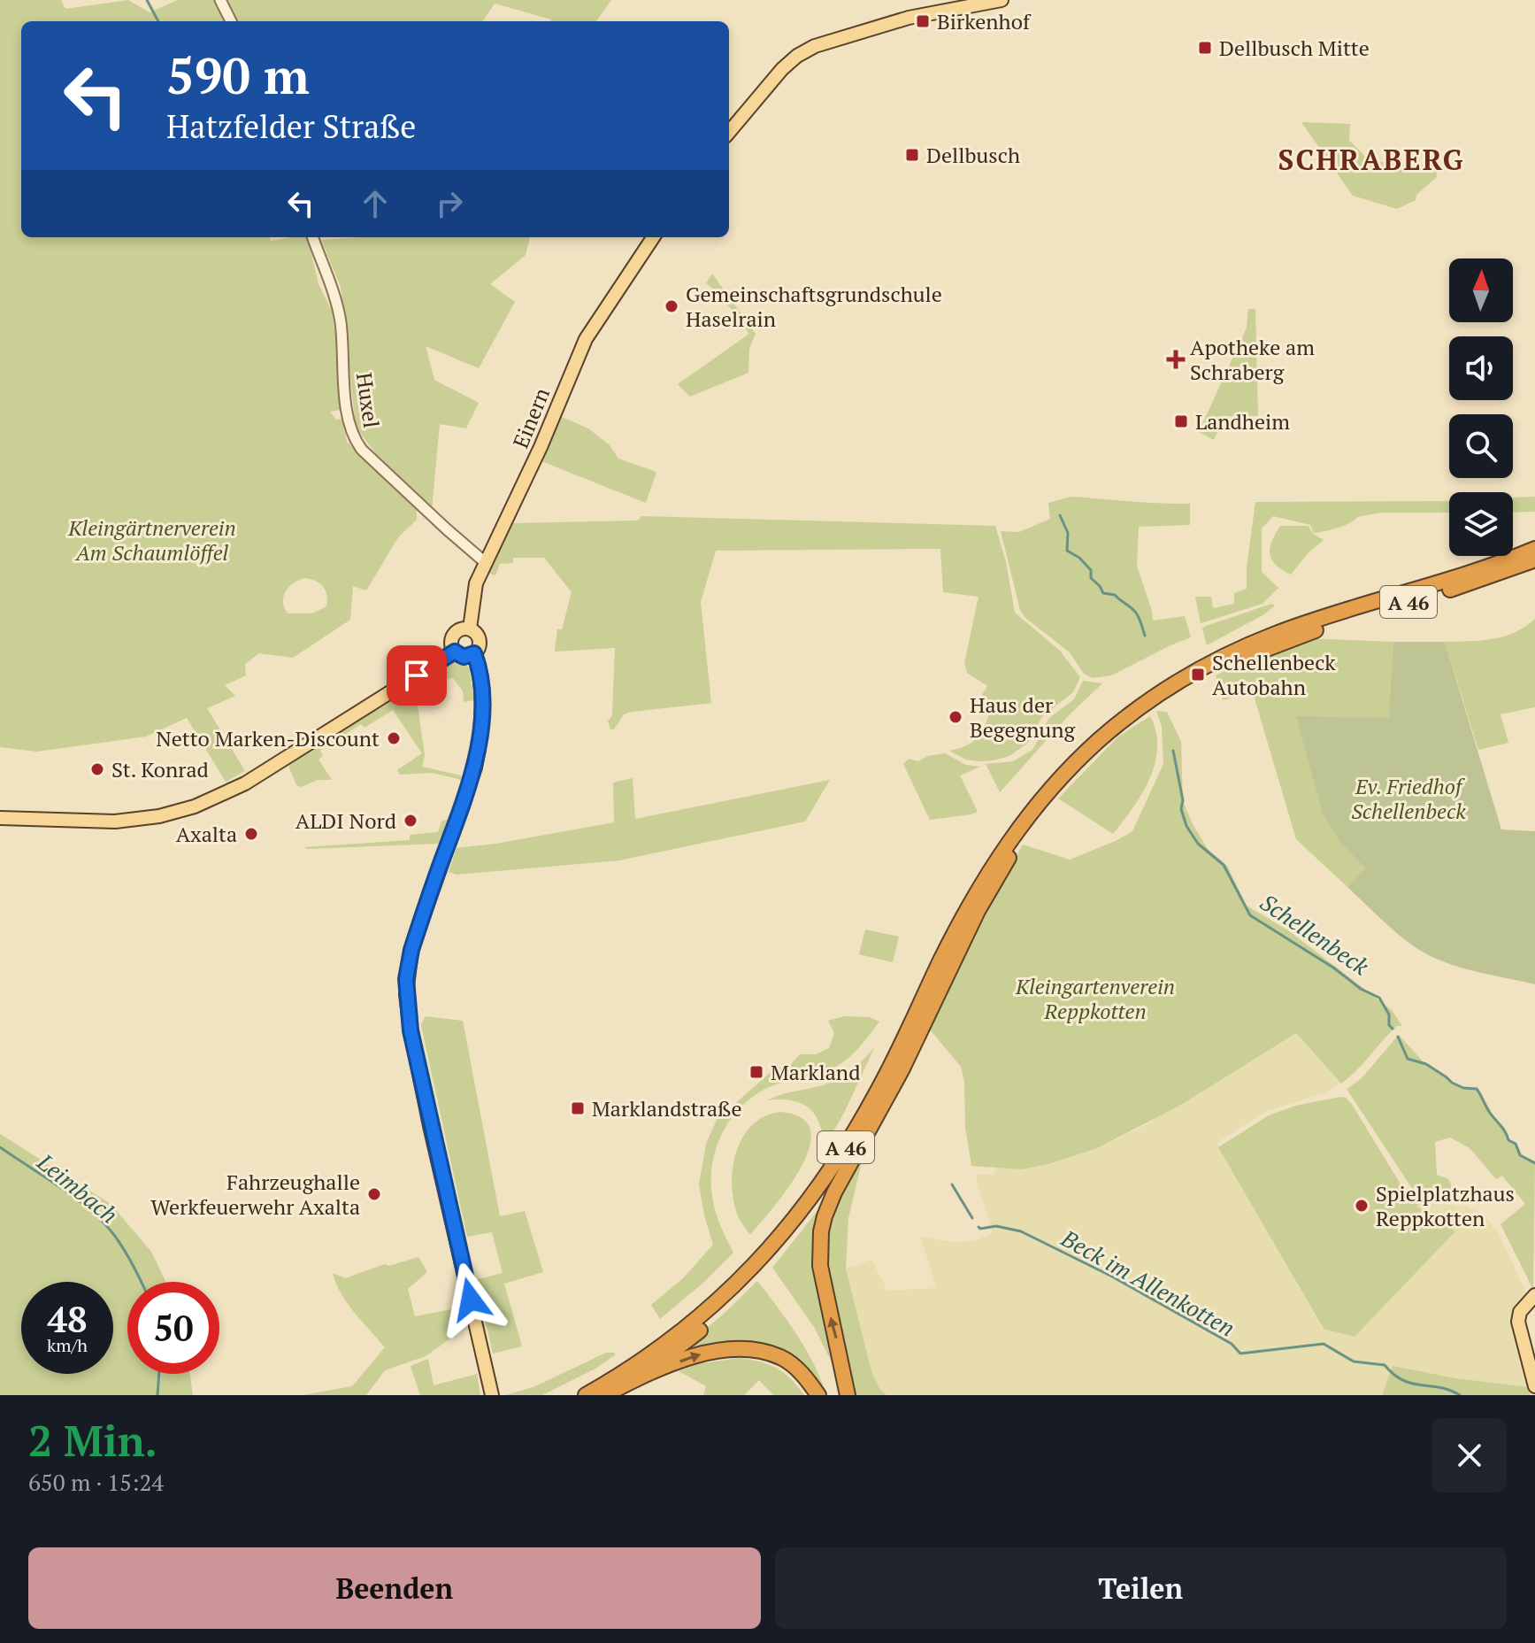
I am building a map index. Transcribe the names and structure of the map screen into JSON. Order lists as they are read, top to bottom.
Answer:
{
  "streets": {
    "highway": ["A 46"],
    "main road": ["Einern"],
    "street": ["Huxel"]
  },
  "crossings": [
    ["Huxel", "Einern"]
  ],
  "districts": ["SCHRABERG"],
  "water": ["Schellenbeck", "Leimbach", "Beck im Allenkotten"],
  "parks": ["Kleingärtnerverein Am Schaumlöffel", "Ev. Friedhof Schellenbeck", "Kleingartenverein Reppkotten"],
  "places": {
    "transit": [
      "Birkenhof",
      "Dellbusch Mitte",
      "Dellbusch",
      "Landheim",
      "Schellenbeck Autobahn",
      "Markland",
      "Marklandstraße"
    ],
    "other": [
      "Gemeinschaftsgrundschule Haselrain",
      "Haus der Begegnung",
      "Netto Marken-Discount",
      "St. Konrad",
      "ALDI Nord",
      "Axalta",
      "Fahrzeughalle Werkfeuerwehr Axalta",
      "Spielplatzhaus Reppkotten"
    ],
    "health": ["Apotheke am Schraberg"]
  },
  "north": "top",
  "page": {
    "turn": ["590 m", "Hatzfelder Straße"],
    "speed": "48 km/h",
    "limit": "50",
    "heading": ["2 Min.", "650 m · 15:24"],
    "buttons": ["Beenden", "Teilen"]
  }
}
